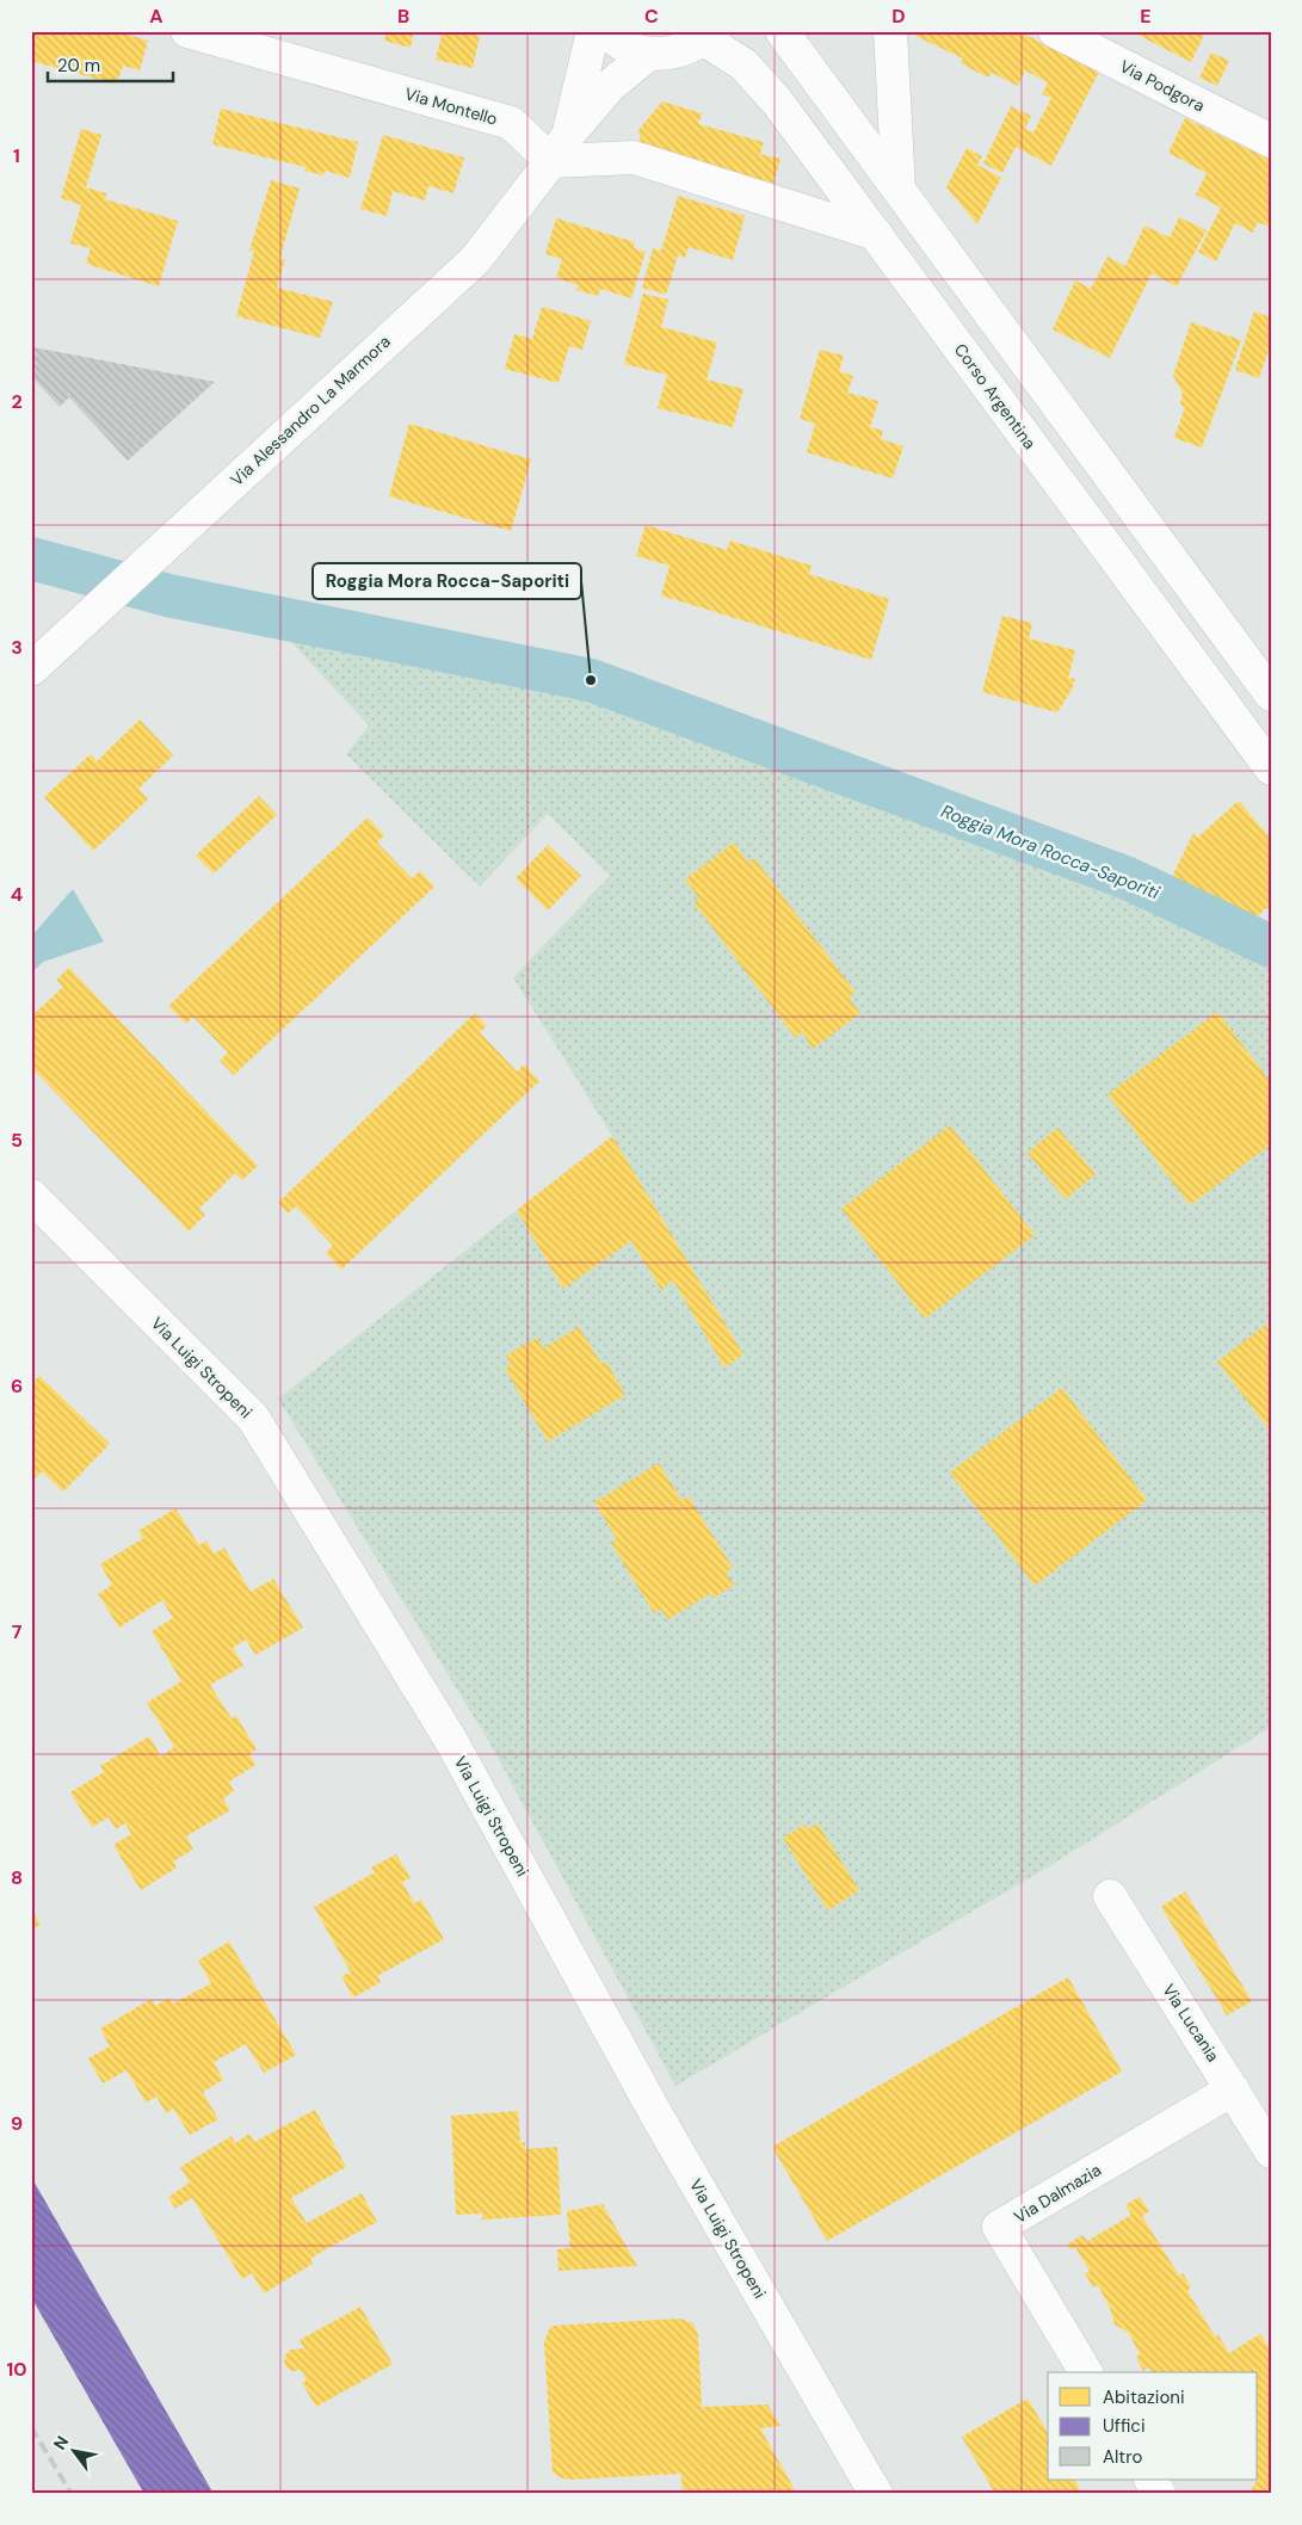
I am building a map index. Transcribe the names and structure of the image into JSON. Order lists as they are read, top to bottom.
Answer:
{
  "streets": {
    "street": [
      "Via Podgora",
      "Via Montello",
      "Corso Argentina",
      "Via Alessandro La Marmora",
      "Via Luigi Stropeni",
      "Via Lucania",
      "Via Dalmazia"
    ]
  },
  "crossings": [
    ["Via Montello", "Via Alessandro La Marmora"],
    ["Via Lucania", "Via Dalmazia"]
  ],
  "water": ["Roggia Mora Rocca-Saporiti"],
  "places": ["Roggia Mora Rocca-Saporiti"],
  "legend": ["Abitazioni", "Uffici", "Altro"],
  "scale_bar": "20 m",
  "north": "top left",
  "grid": {
    "columns": [
      "A",
      "B",
      "C",
      "D",
      "E"
    ],
    "rows": [
      "1",
      "2",
      "3",
      "4",
      "5",
      "6",
      "7",
      "8",
      "9",
      "10"
    ]
  }
}
